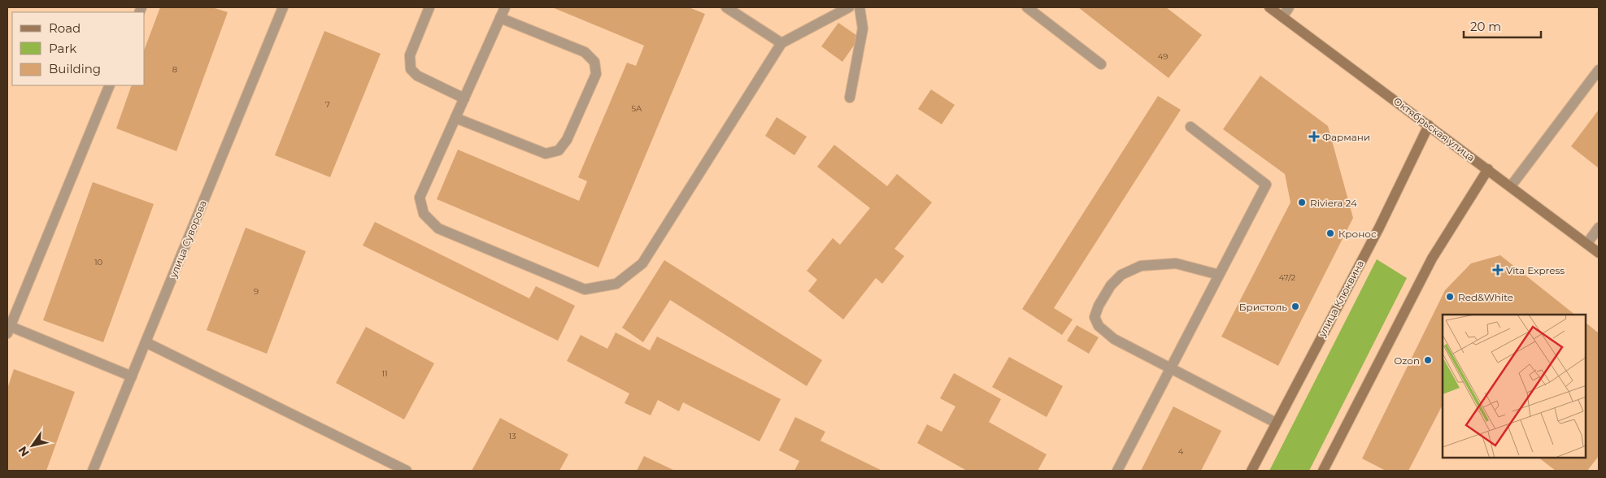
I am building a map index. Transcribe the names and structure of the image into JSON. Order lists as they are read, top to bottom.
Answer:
{
  "streets": {
    "street": ["Октябрьская улица", "улица Суворова", "улица Клюквина"]
  },
  "crossings": [
    ["Октябрьская улица", "улица Клюквина"]
  ],
  "places": {
    "health": ["Фармани", "Vita Express"],
    "other": [
      "Riviera 24",
      "Кронос",
      "Red&White",
      "Бристоль",
      "Ozon"
    ]
  },
  "house_numbers": [
    "49",
    "8",
    "7",
    "5А",
    "10",
    "47/2",
    "9",
    "11",
    "13",
    "4"
  ],
  "legend": ["Road", "Park", "Building"],
  "scale_bar": "20 m",
  "north": "bottom left"
}
